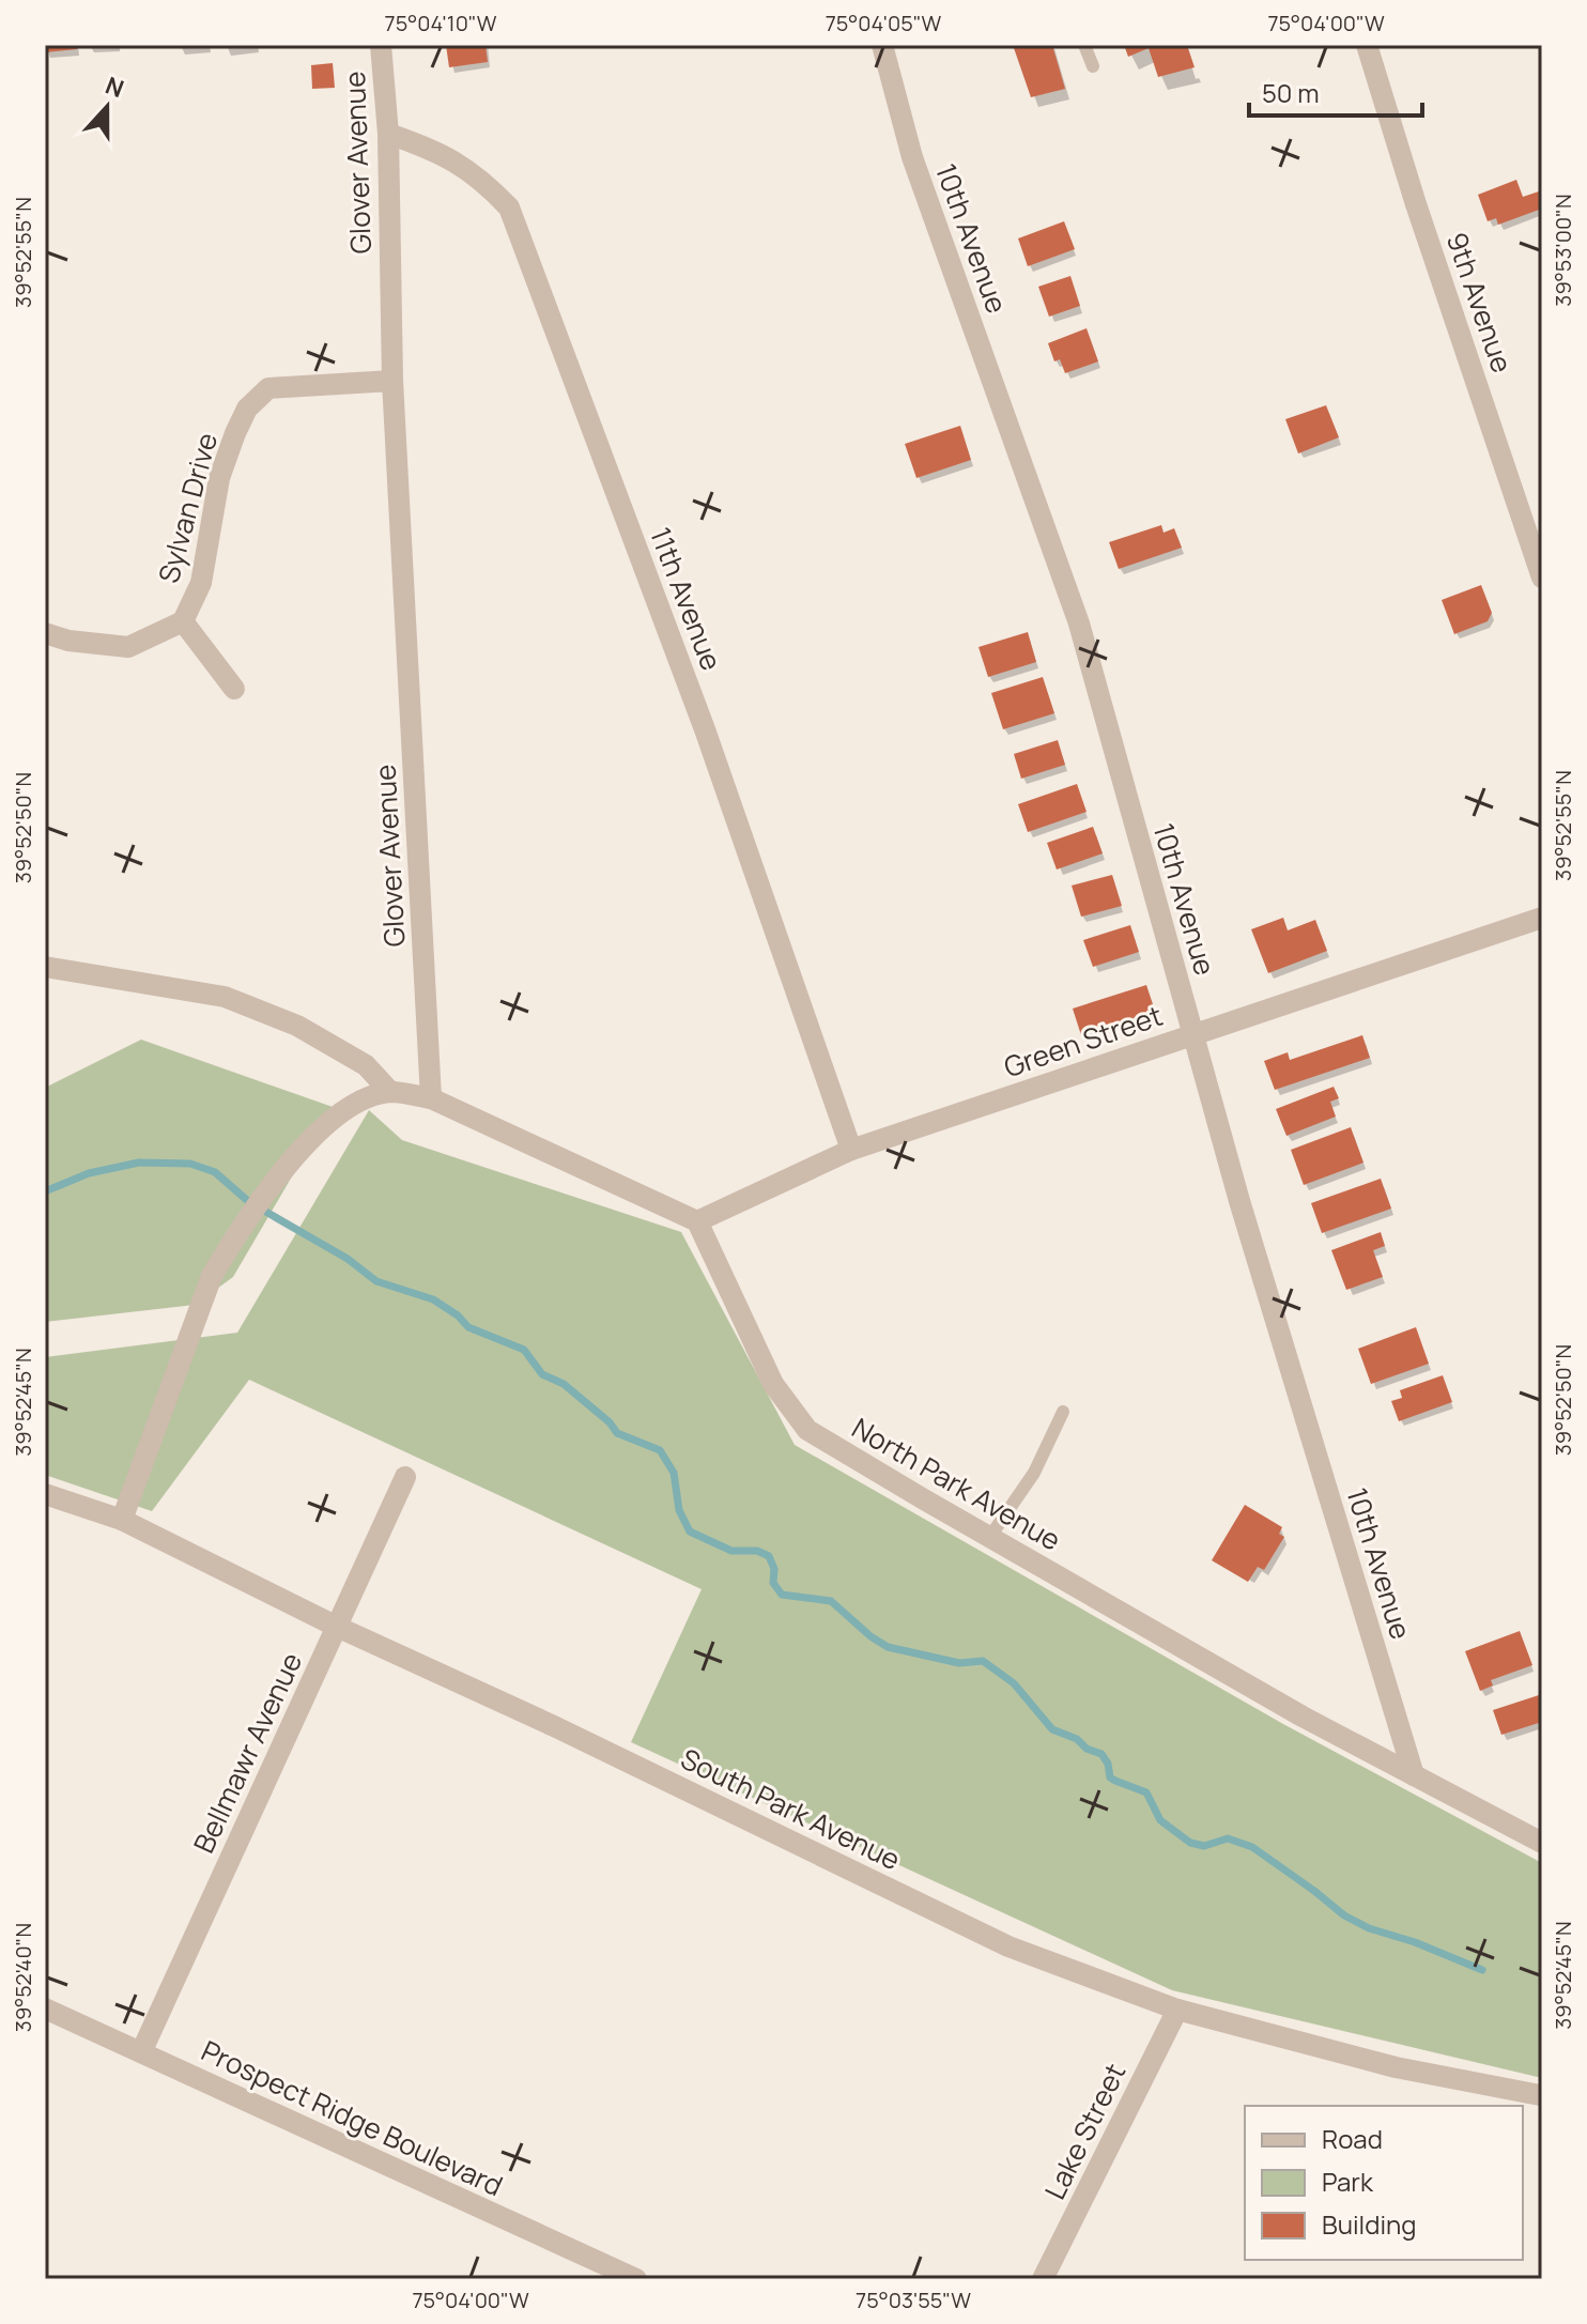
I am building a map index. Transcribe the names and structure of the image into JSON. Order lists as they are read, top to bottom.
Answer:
{
  "streets": {
    "street": [
      "Glover Avenue",
      "10th Avenue",
      "9th Avenue",
      "Sylvan Drive",
      "11th Avenue",
      "Green Street",
      "North Park Avenue",
      "Bellmawr Avenue",
      "South Park Avenue",
      "Prospect Ridge Boulevard",
      "Lake Street"
    ]
  },
  "crossings": [
    ["Glover Avenue", "Sylvan Drive"],
    ["Glover Avenue", "11th Avenue"],
    ["10th Avenue", "Green Street"],
    ["10th Avenue", "North Park Avenue"],
    ["11th Avenue", "Green Street"],
    ["Green Street", "North Park Avenue"],
    ["Bellmawr Avenue", "South Park Avenue"],
    ["Bellmawr Avenue", "Prospect Ridge Boulevard"],
    ["South Park Avenue", "Lake Street"]
  ],
  "legend": ["Road", "Park", "Building"],
  "scale_bar": "50 m",
  "north": "top",
  "coordinates": [
    "75°04'10\"W",
    "75°04'05\"W",
    "75°04'00\"W",
    "39°53'00\"N",
    "39°52'55\"N",
    "39°52'50\"N",
    "39°52'45\"N",
    "39°52'40\"N",
    "75°03'55\"W"
  ]
}
